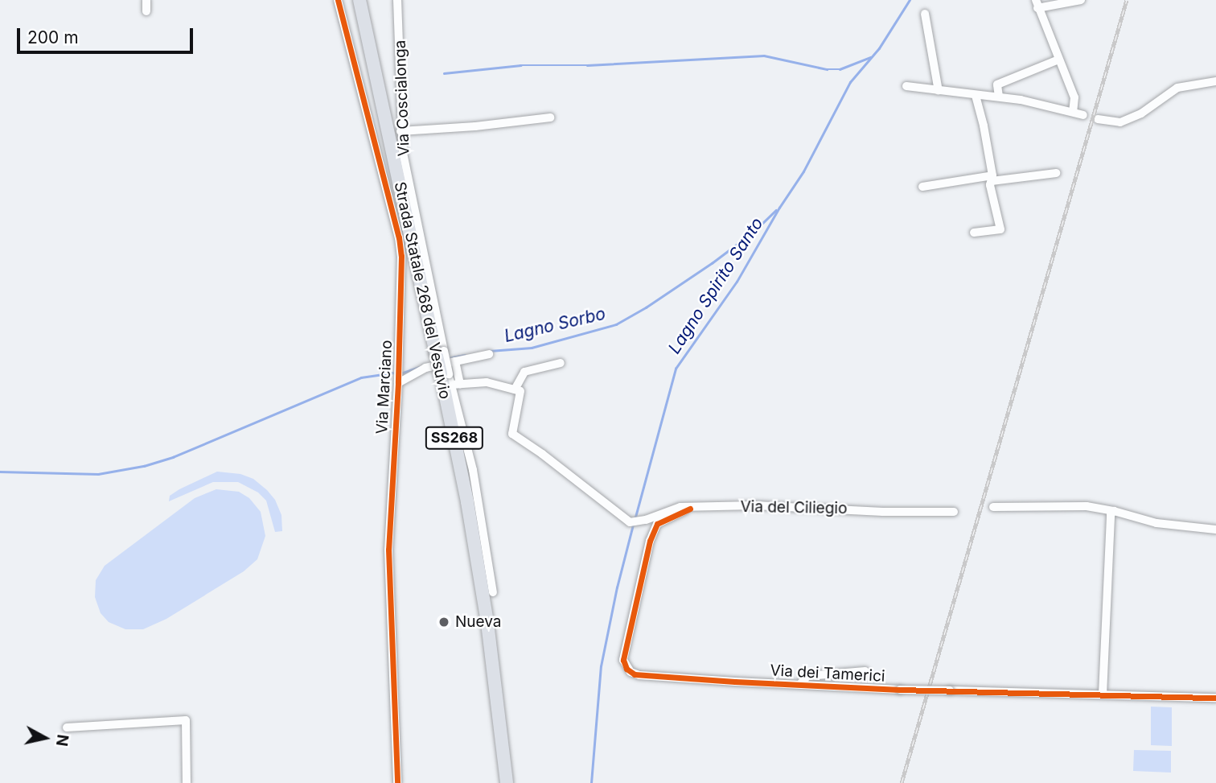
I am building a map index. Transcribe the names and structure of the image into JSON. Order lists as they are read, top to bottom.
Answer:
{
  "streets": {
    "highway": ["Strada Statale 268 del Vesuvio", "SS268"],
    "street": [
      "Via Coscialonga",
      "Via Marciano",
      "Via del Ciliegio",
      "Via dei Tamerici"
    ]
  },
  "crossings": [
    ["Via Coscialonga", "Strada Statale 268 del Vesuvio"],
    ["Via del Ciliegio", "Via dei Tamerici"]
  ],
  "water": ["Lagno Spirito Santo", "Lagno Sorbo"],
  "places": ["Nueva"],
  "scale_bar": "200 m",
  "north": "right"
}
